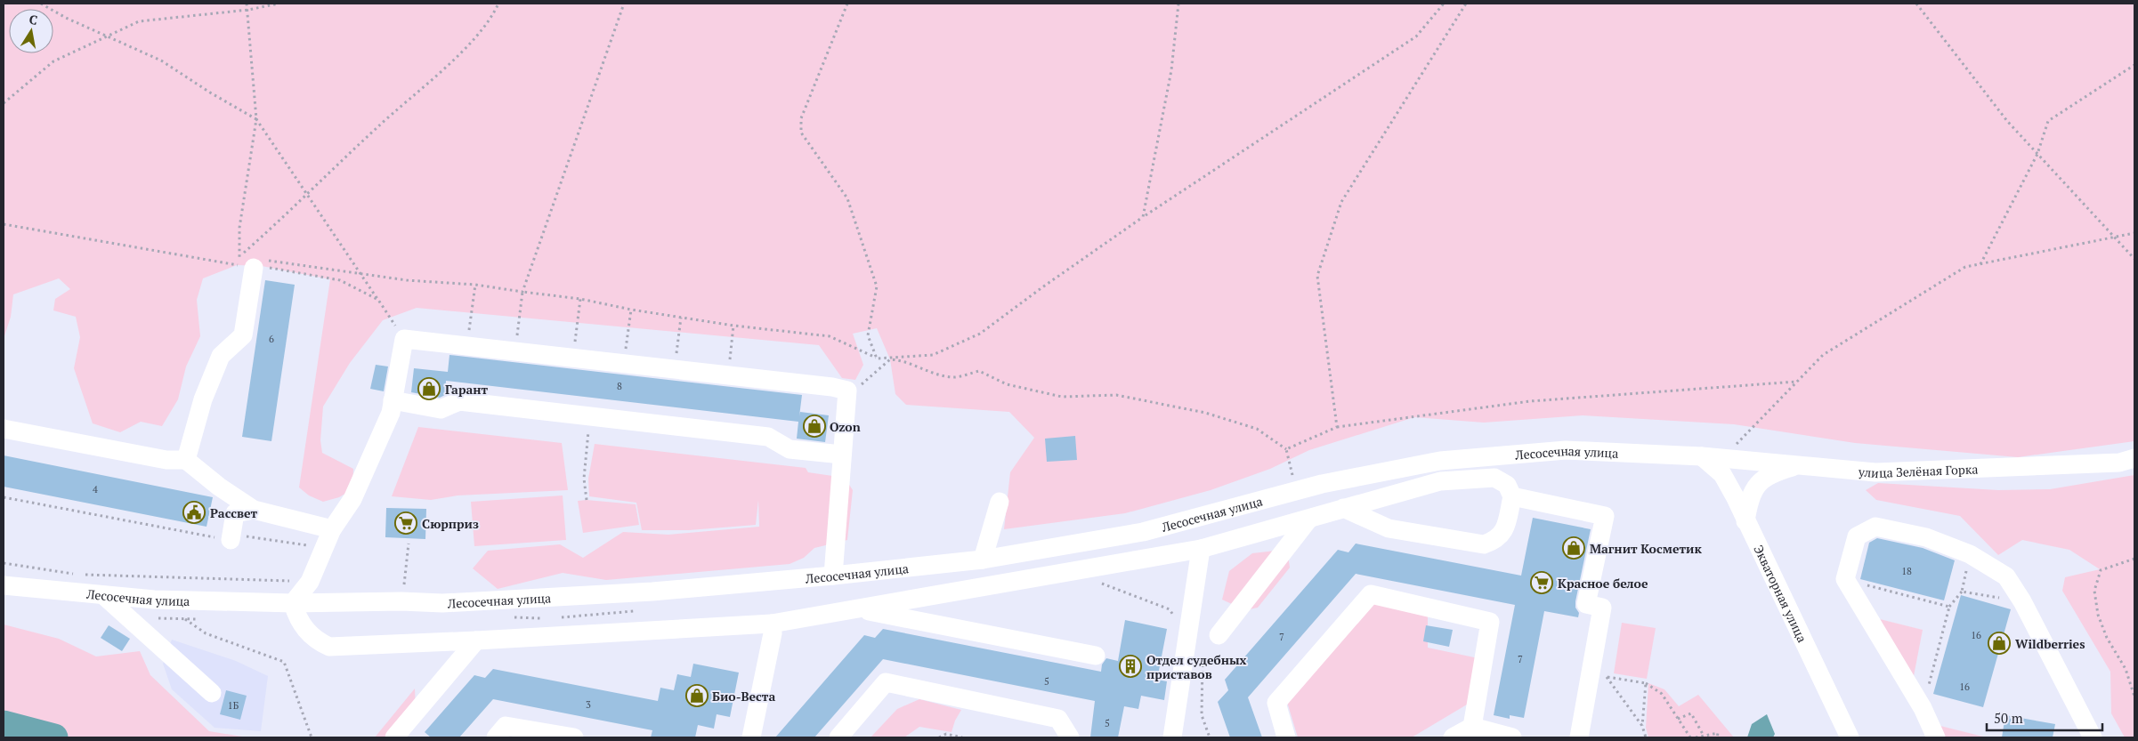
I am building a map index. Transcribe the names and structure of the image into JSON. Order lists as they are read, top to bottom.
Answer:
{
  "streets": {
    "street": ["Лесосечная улица", "улица Зелёная Горка", "Экваторная улица"]
  },
  "crossings": [
    ["Лесосечная улица", "улица Зелёная Горка"],
    ["Лесосечная улица", "Экваторная улица"],
    ["улица Зелёная Горка", "Экваторная улица"]
  ],
  "places": {
    "shop": [
      "Гарант",
      "Ozon",
      "Магнит Косметик",
      "Wildberries",
      "Био-Веста"
    ],
    "public building": ["Рассвет"],
    "supermarket": ["Сюрприз", "Красное белое"],
    "building": ["Отдел судебных приставов"]
  },
  "house_numbers": [
    "6",
    "8",
    "4",
    "18",
    "16",
    "7",
    "7",
    "5",
    "16",
    "3",
    "1Б",
    "5"
  ],
  "scale_bar": "50 m",
  "north": "top"
}
